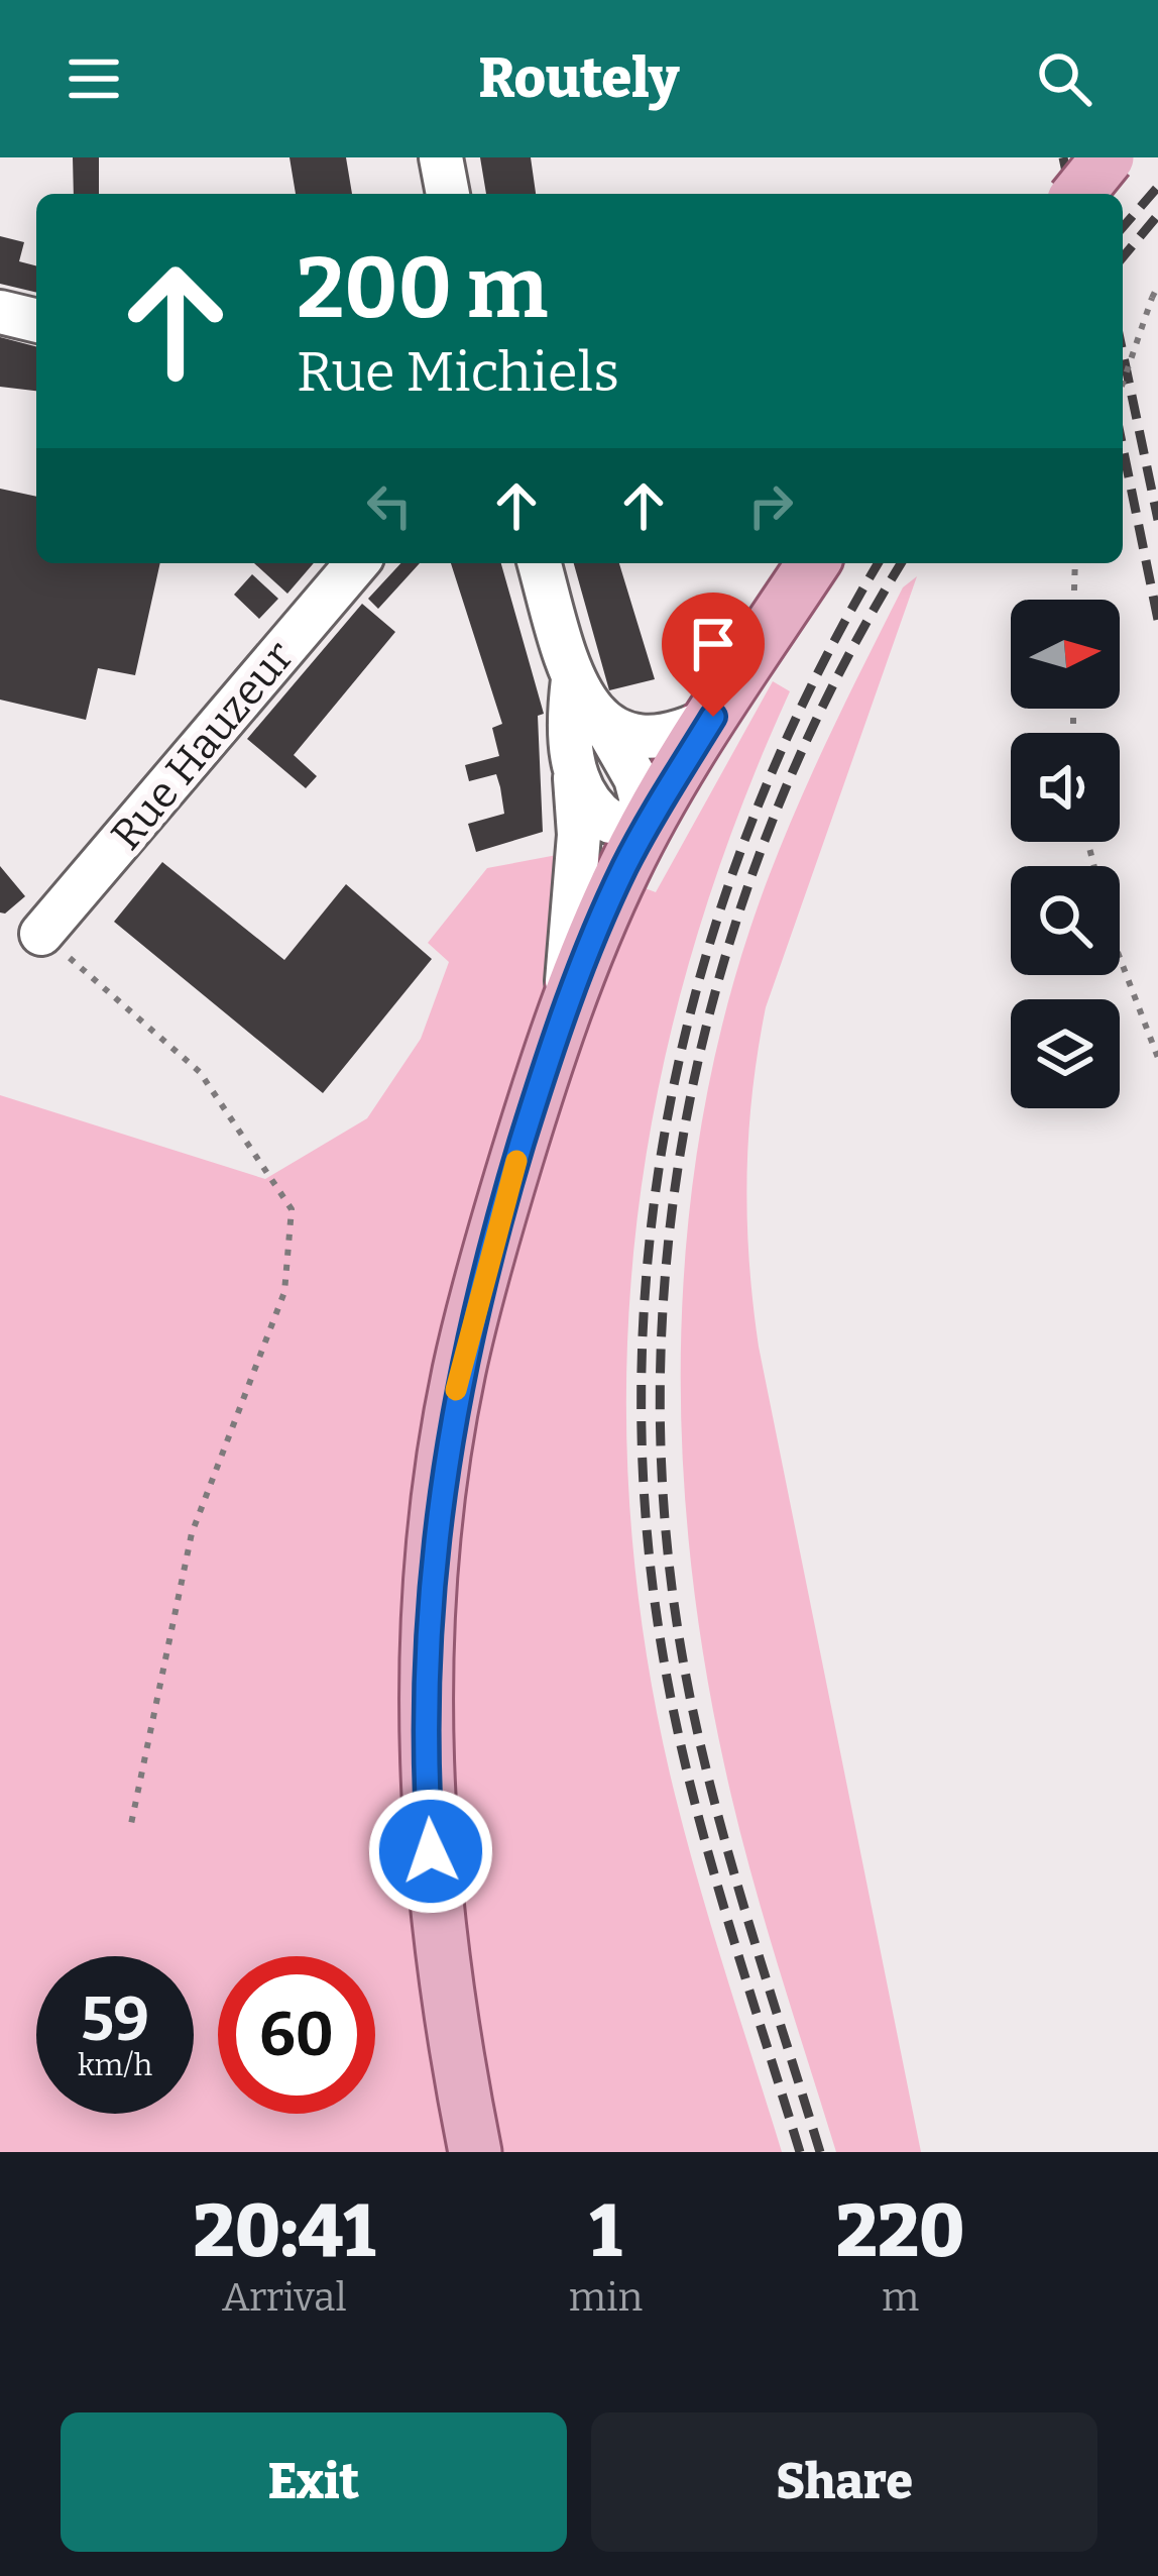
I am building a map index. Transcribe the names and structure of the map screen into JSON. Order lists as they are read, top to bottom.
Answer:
{
  "streets": {
    "street": ["Rue Hauzeur"]
  },
  "north": "right",
  "page": {
    "header": "Routely",
    "turn": ["200 m", "Rue Michiels"],
    "speed": "59 km/h",
    "limit": "60",
    "eta": [
      "20:41",
      "Arrival",
      "1",
      "min",
      "220",
      "m"
    ],
    "buttons": ["Exit", "Share"]
  }
}
